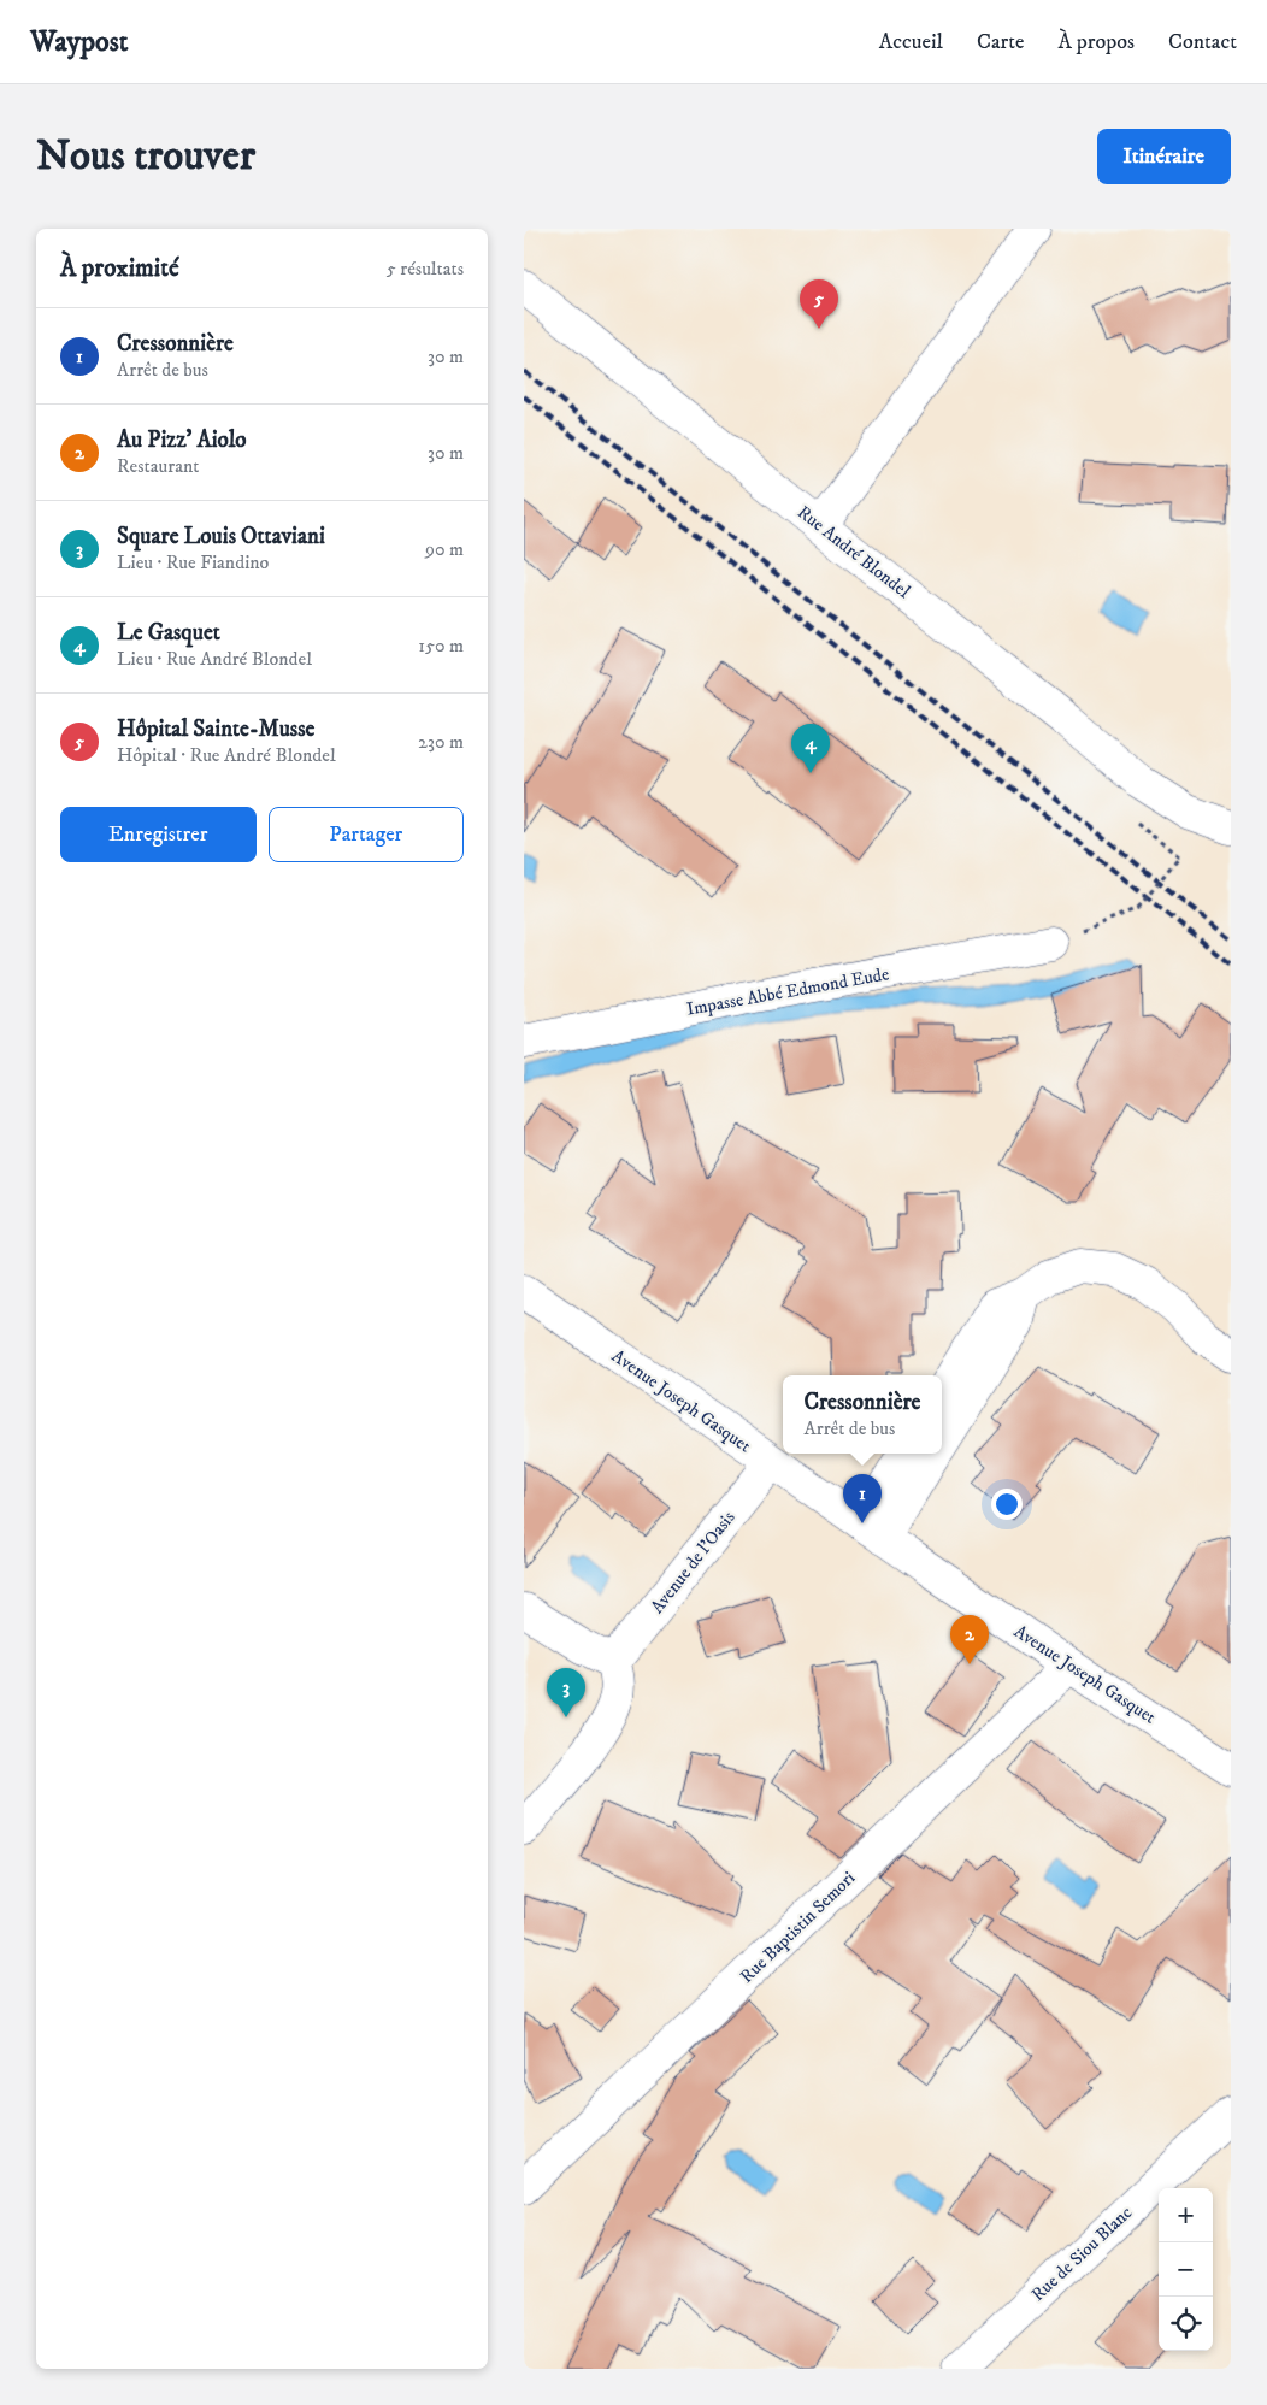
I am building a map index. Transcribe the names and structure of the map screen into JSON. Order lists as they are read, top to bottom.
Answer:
{
  "streets": {
    "street": [
      "Rue André Blondel",
      "Impasse Abbé Edmond Eude",
      "Avenue Joseph Gasquet",
      "Avenue de l'Oasis",
      "Rue Baptistin Semori",
      "Rue de Siou Blanc"
    ]
  },
  "crossings": [
    ["Avenue Joseph Gasquet", "Avenue de l'Oasis"],
    ["Avenue Joseph Gasquet", "Rue Baptistin Semori"]
  ],
  "page": {
    "header": "Waypost",
    "nav": [
      "Accueil",
      "Carte",
      "À propos",
      "Contact"
    ],
    "buttons": [
      "Itinéraire",
      ["Enregistrer", "Partager"]
    ],
    "title": "Nous trouver",
    "heading": ["À proximité", "5 résultats"],
    "pins": [
      "5",
      "4",
      "1",
      "2",
      "3"
    ],
    "list": [
      {
        "mark": "1",
        "name": "Cressonnière",
        "note": "Arrêt de bus",
        "value": "30 m"
      },
      {
        "mark": "2",
        "name": "Au Pizz' Aiolo",
        "note": "Restaurant",
        "value": "30 m"
      },
      {
        "mark": "3",
        "name": "Square Louis Ottaviani",
        "note": "Lieu · Rue Fiandino",
        "value": "90 m"
      },
      {
        "mark": "4",
        "name": "Le Gasquet",
        "note": "Lieu · Rue André Blondel",
        "value": "150 m"
      },
      {
        "mark": "5",
        "name": "Hôpital Sainte-Musse",
        "note": "Hôpital · Rue André Blondel",
        "value": "230 m"
      }
    ],
    "popup": ["Cressonnière", "Arrêt de bus"],
    "map_buttons": ["+", "−"]
  }
}
